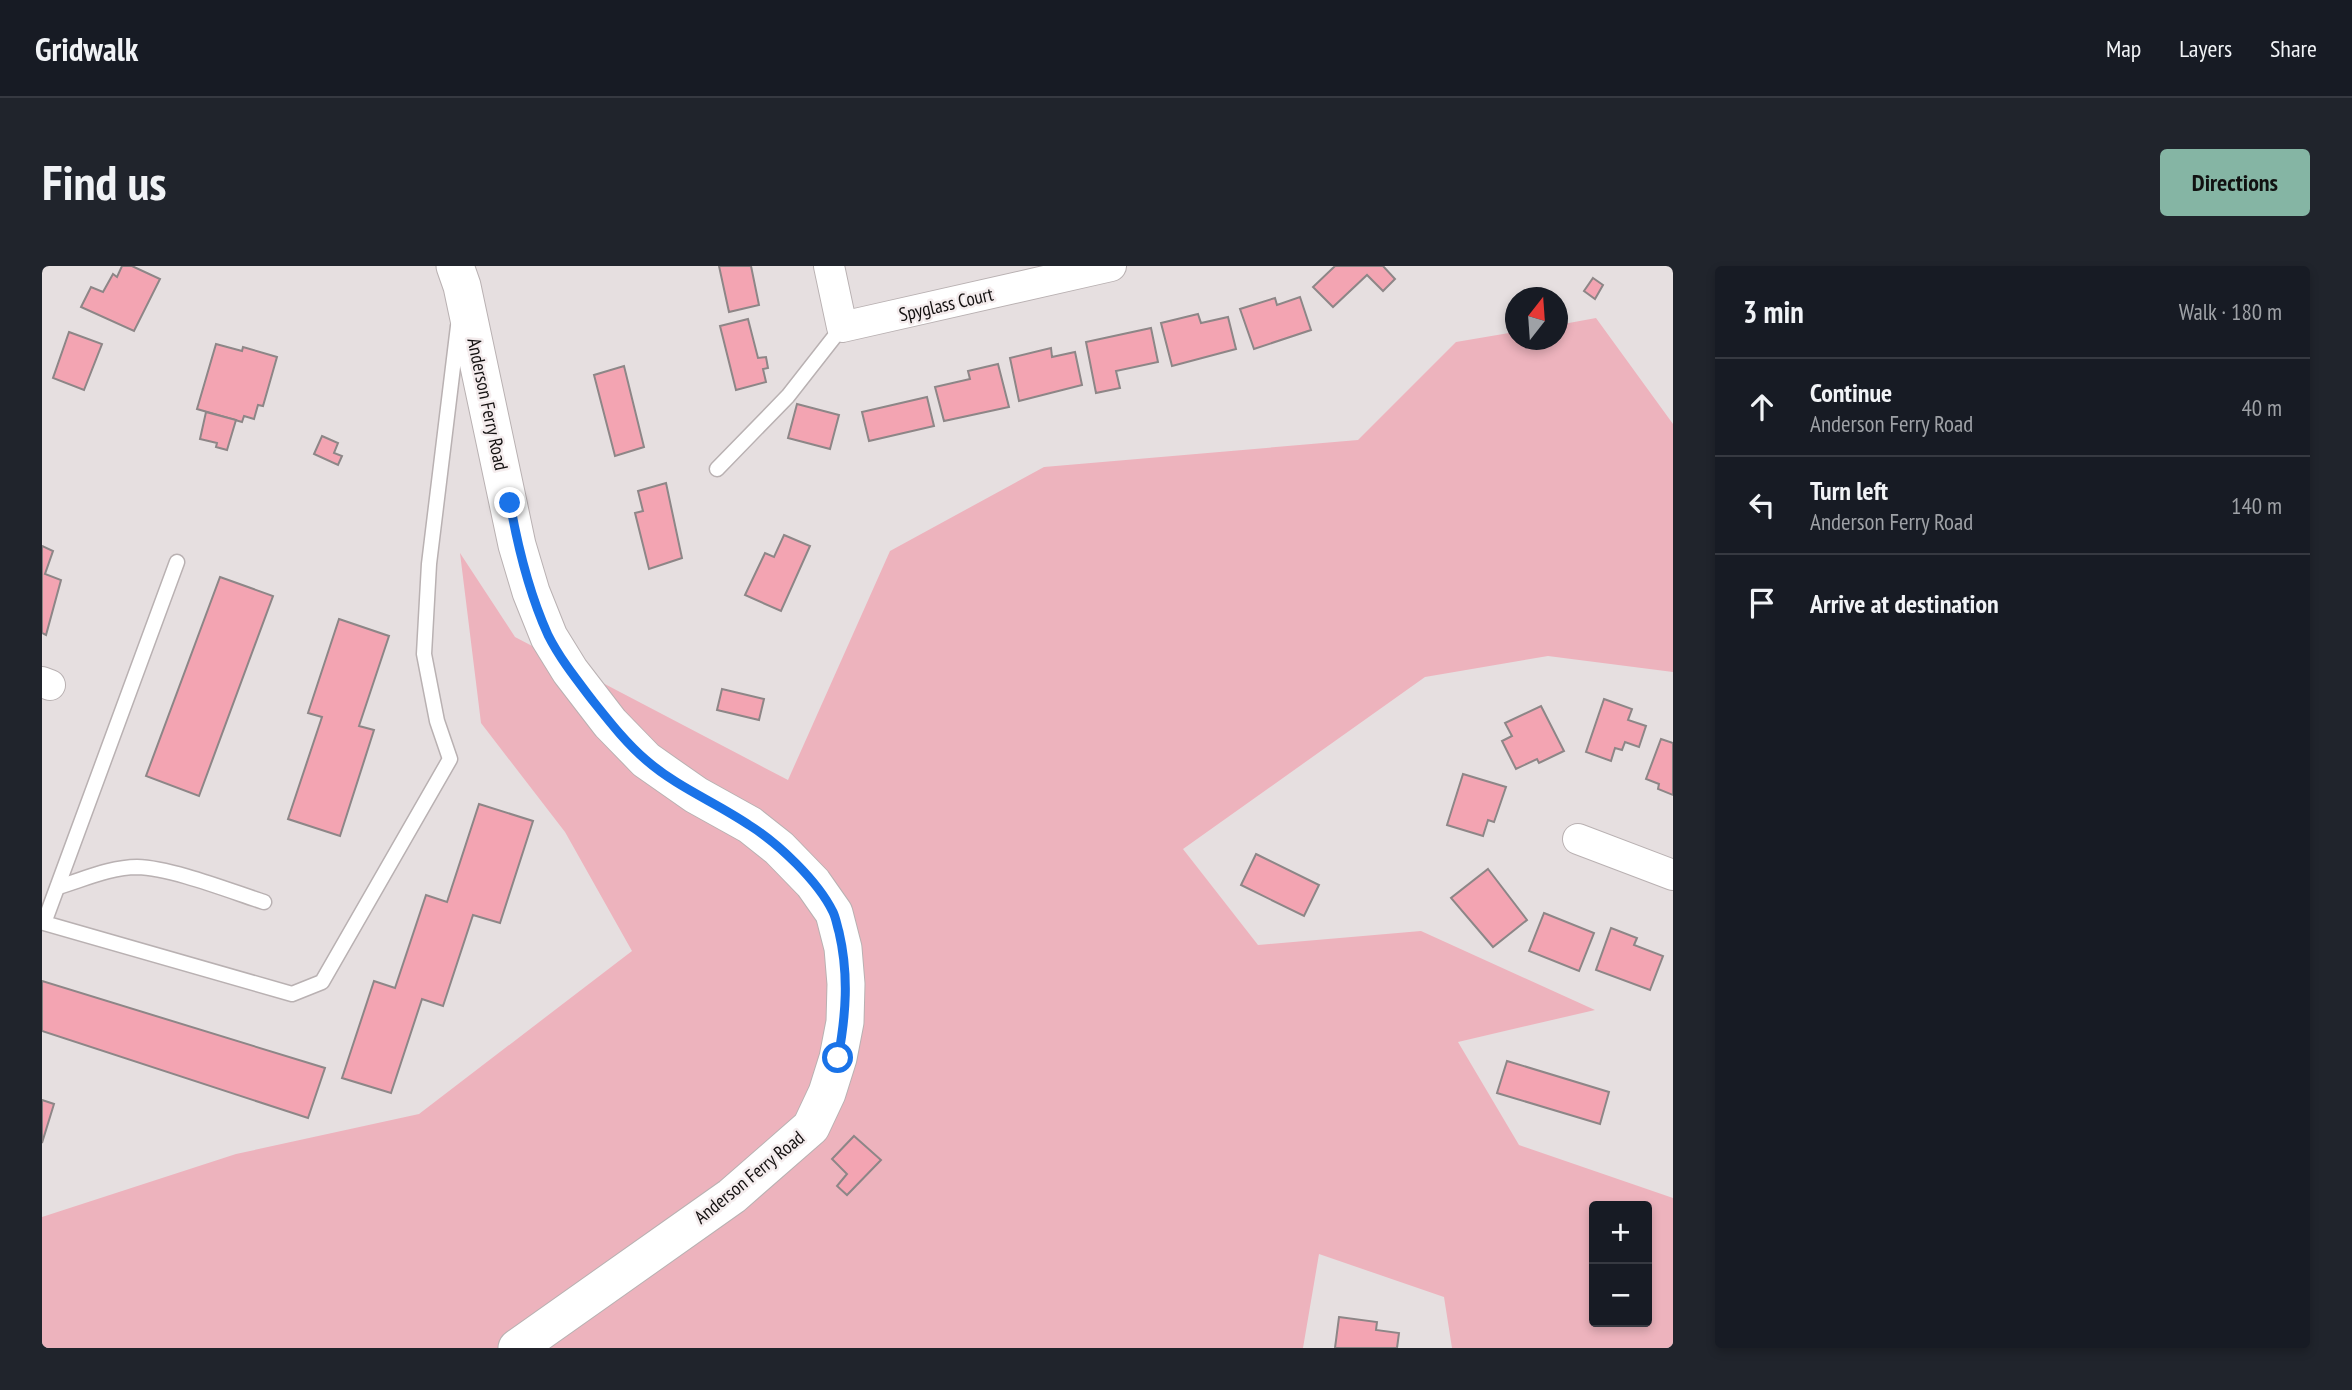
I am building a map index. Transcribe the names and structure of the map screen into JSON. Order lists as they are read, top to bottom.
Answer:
{
  "streets": {
    "street": ["Spyglass Court", "Anderson Ferry Road"]
  },
  "north": "top",
  "page": {
    "header": "Gridwalk",
    "nav": ["Map", "Layers", "Share"],
    "buttons": "Directions",
    "title": "Find us",
    "heading": ["3 min", "Walk · 180 m"],
    "list": [
      ["Continue", "Anderson Ferry Road", "40 m"],
      ["Turn left", "Anderson Ferry Road", "140 m"],
      "Arrive at destination"
    ],
    "map_buttons": ["+", "−"]
  }
}
